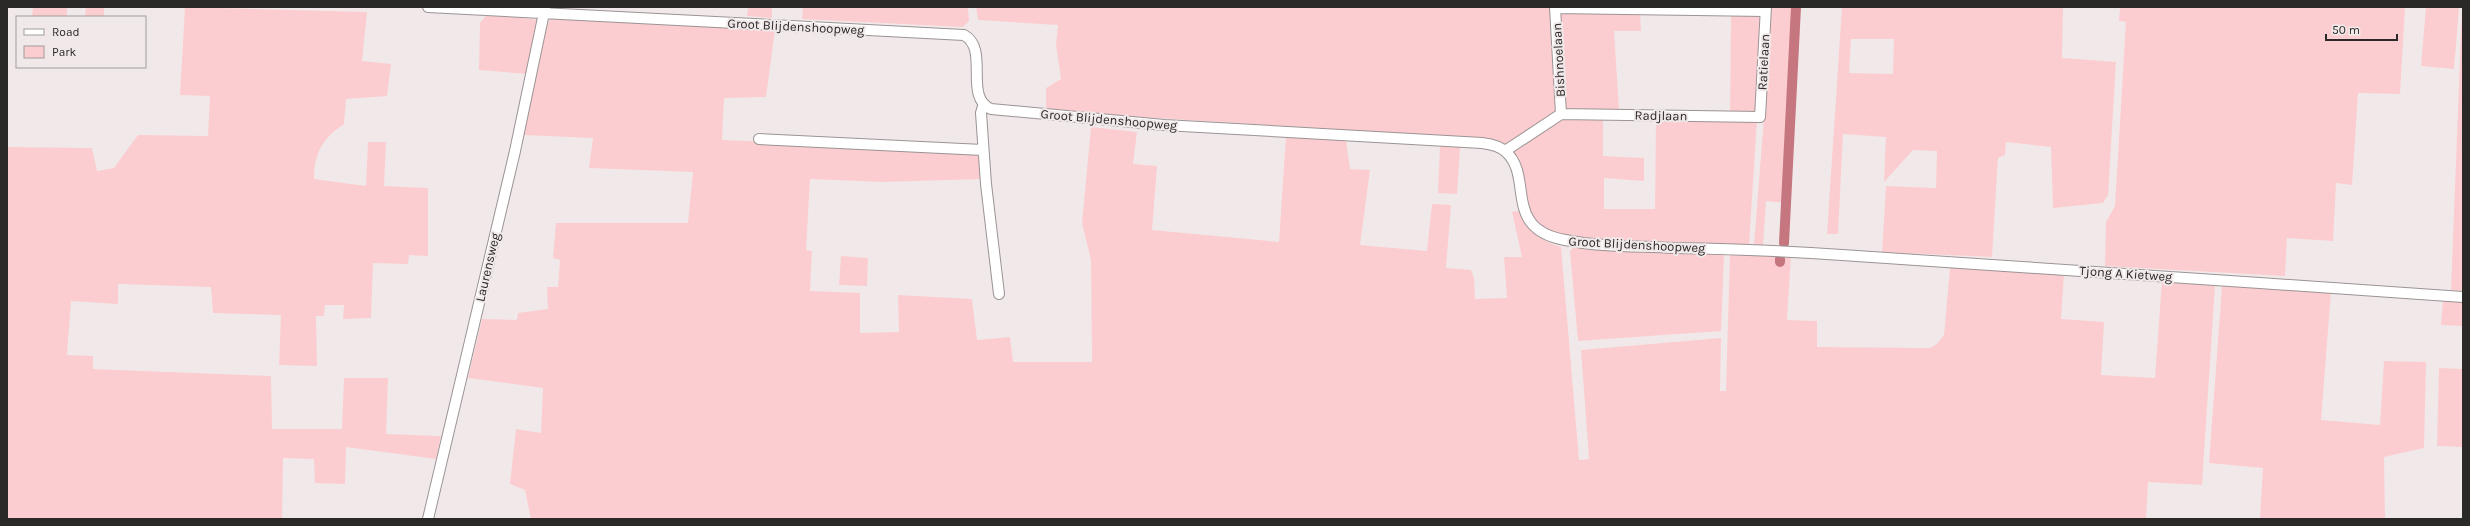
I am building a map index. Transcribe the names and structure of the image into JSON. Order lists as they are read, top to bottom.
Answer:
{
  "streets": {
    "street": [
      "Groot Blijdenshoopweg",
      "Bishnoelaan",
      "Ratielaan",
      "Radjlaan",
      "Laurensweg",
      "Tjong A Kietweg"
    ]
  },
  "crossings": [
    ["Groot Blijdenshoopweg", "Laurensweg"],
    ["Groot Blijdenshoopweg", "Tjong A Kietweg"],
    ["Bishnoelaan", "Radjlaan"],
    ["Ratielaan", "Radjlaan"]
  ],
  "legend": ["Road", "Park"],
  "scale_bar": "50 m"
}
